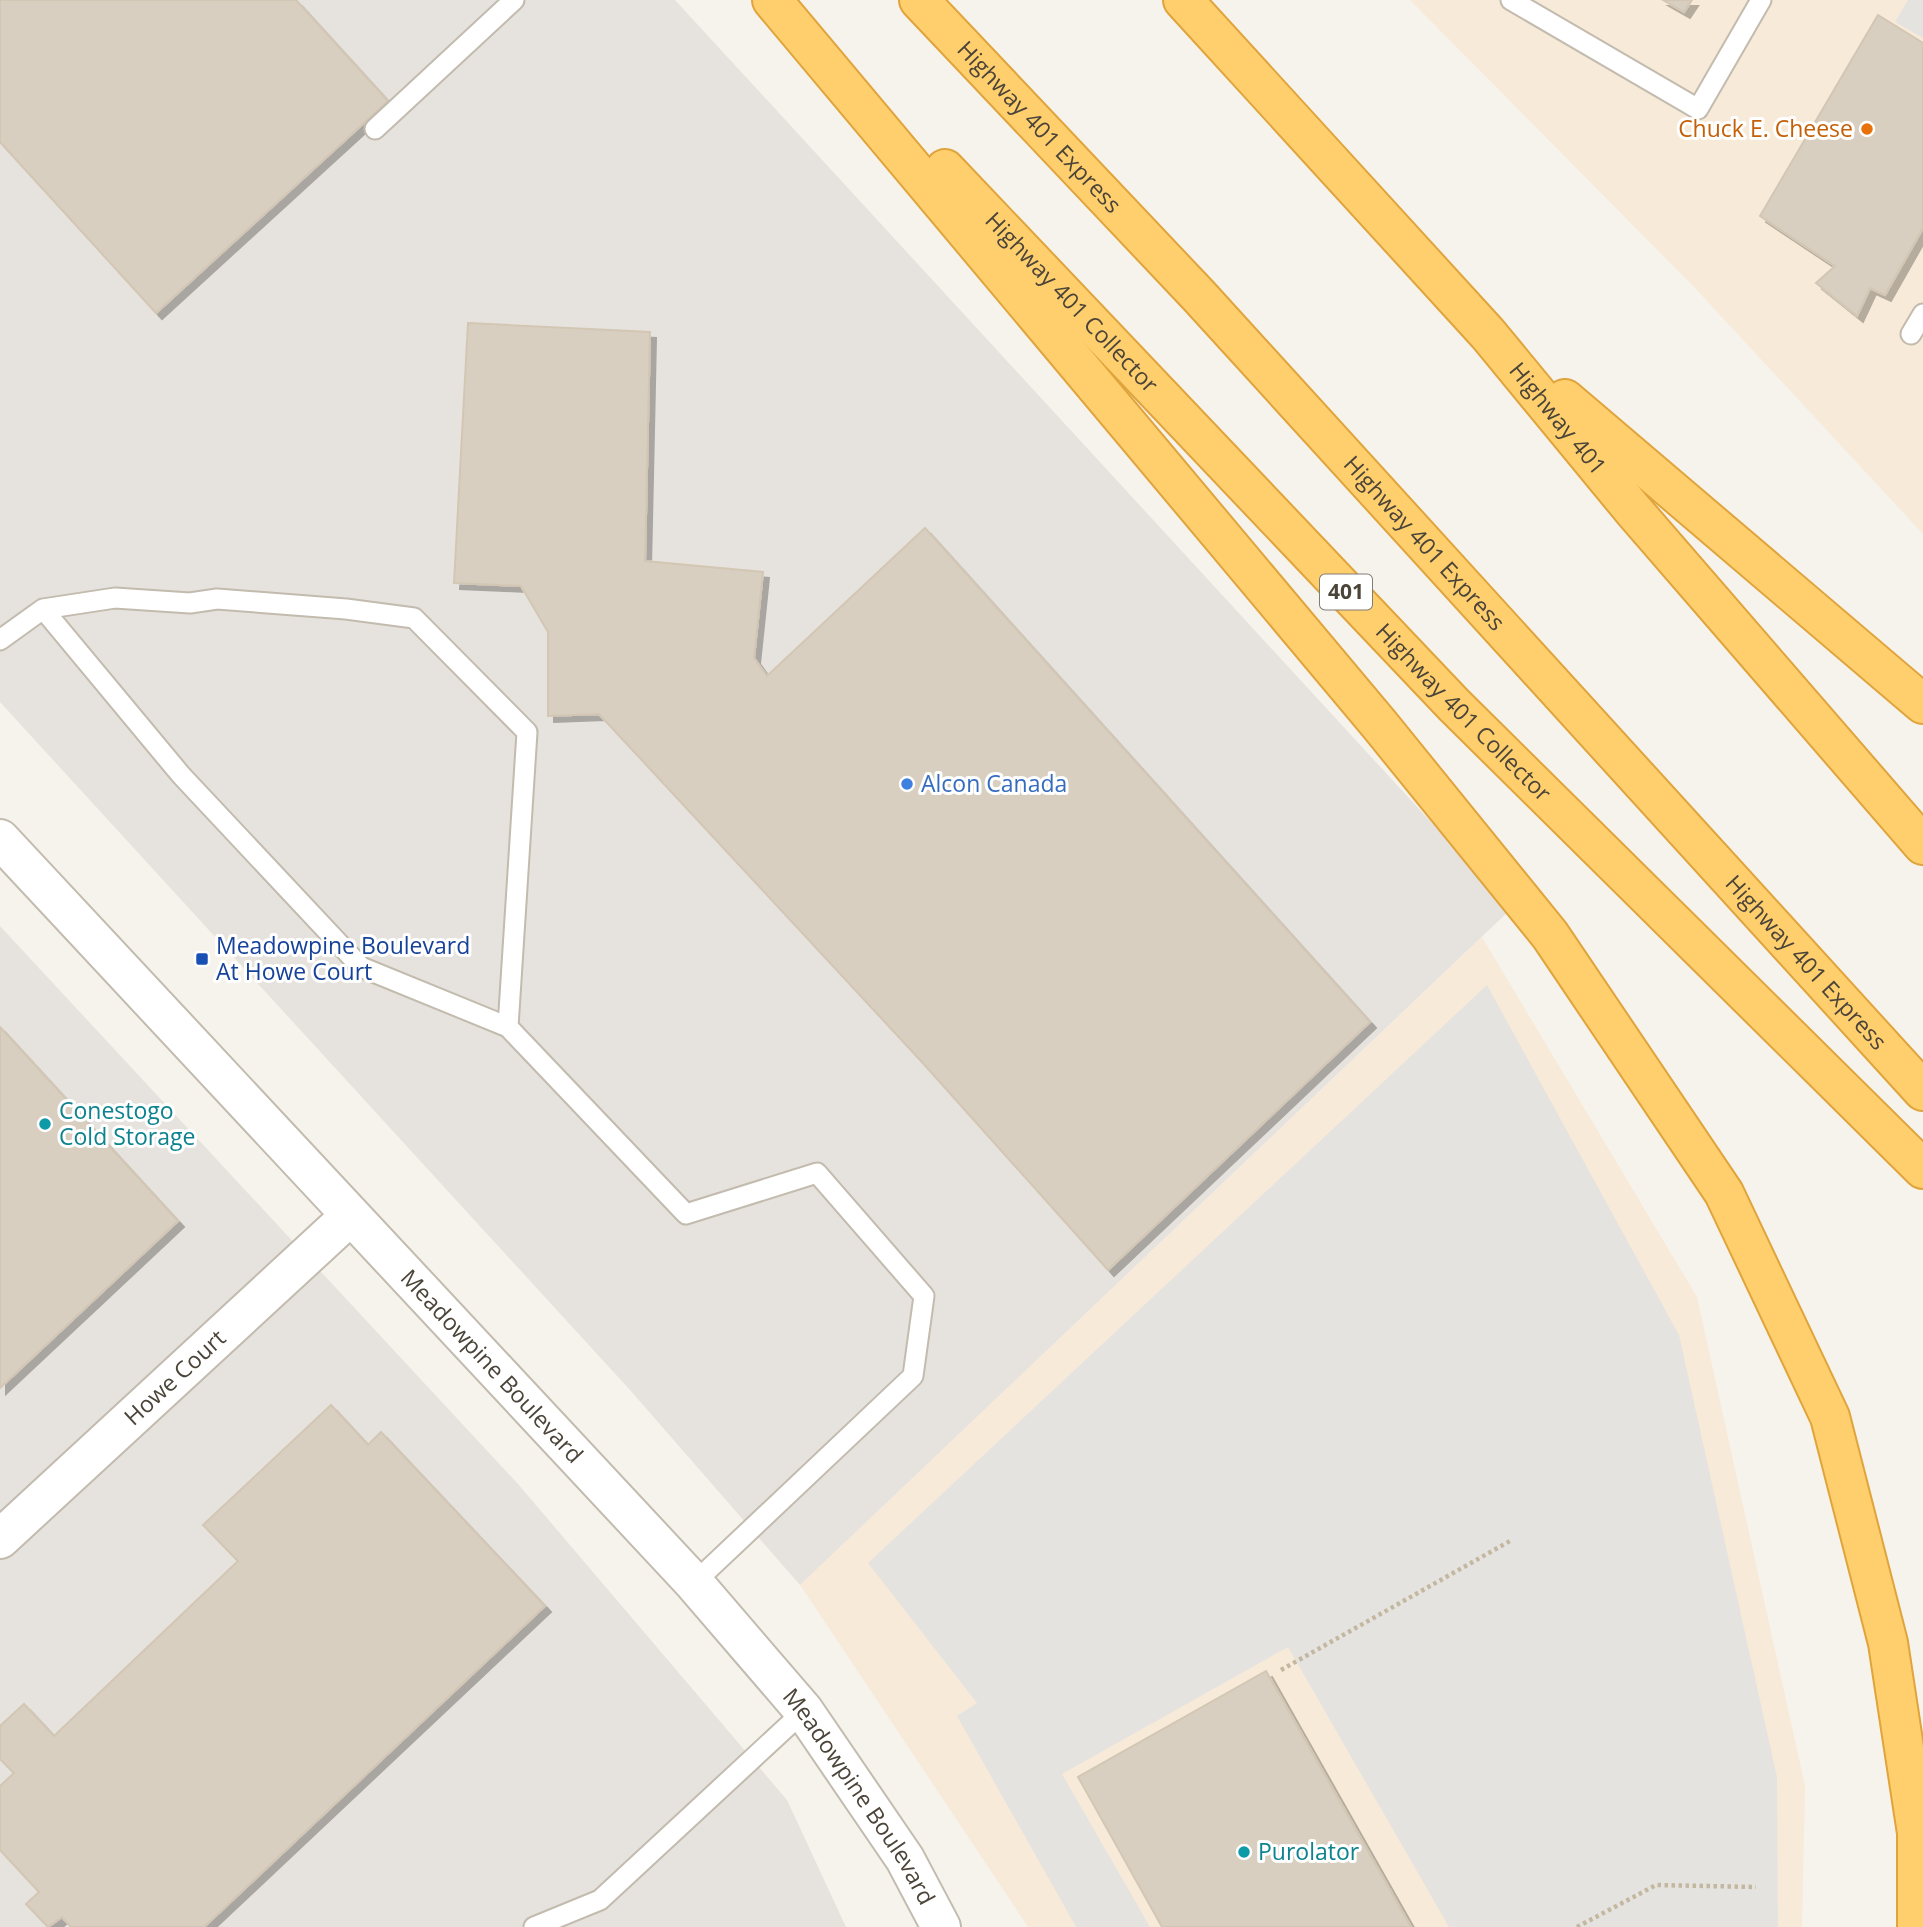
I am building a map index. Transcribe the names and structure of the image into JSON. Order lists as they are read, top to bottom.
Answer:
{
  "streets": {
    "highway": [
      "Highway 401 Express",
      "Highway 401 Collector",
      "Highway 401",
      "401"
    ],
    "street": ["Meadowpine Boulevard", "Howe Court"]
  },
  "crossings": [
    ["Meadowpine Boulevard", "Howe Court"]
  ],
  "places": {
    "other": [
      "Chuck E. Cheese",
      "Alcon Canada",
      "Conestogo Cold Storage",
      "Purolator"
    ],
    "transit": ["Meadowpine Boulevard At Howe Court"]
  }
}
